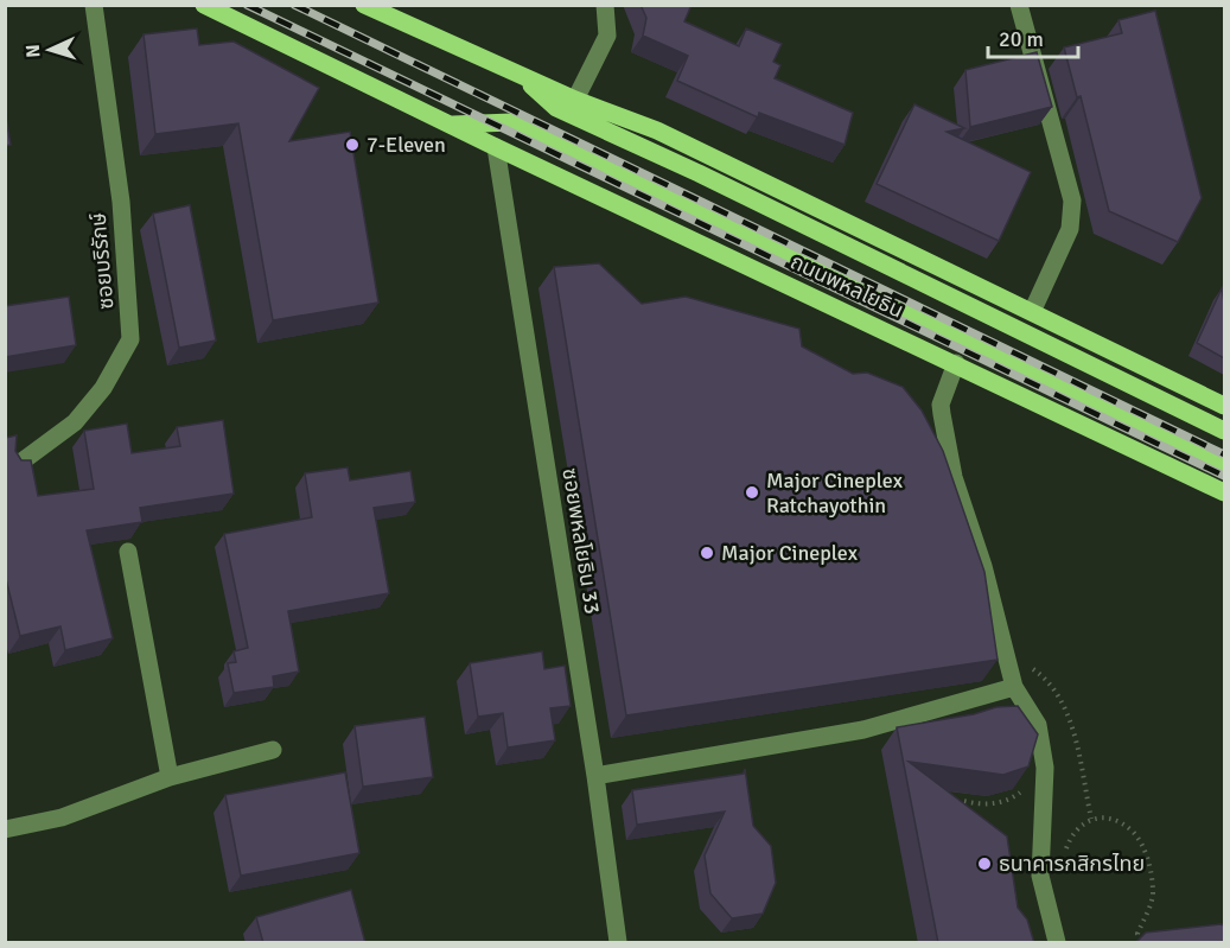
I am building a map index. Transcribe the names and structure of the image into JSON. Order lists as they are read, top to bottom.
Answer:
{
  "streets": {
    "main road": ["ถนนพหลโยธิน"],
    "street": ["ซอยบริรักษ์", "ซอยพหลโยธิน 33"]
  },
  "crossings": [
    ["ถนนพหลโยธิน", "ซอยพหลโยธิน 33"]
  ],
  "places": [
    "7-Eleven",
    "Major Cineplex Ratchayothin",
    "Major Cineplex",
    "ธนาคารกสิกรไทย"
  ],
  "scale_bar": "20 m",
  "north": "left"
}
